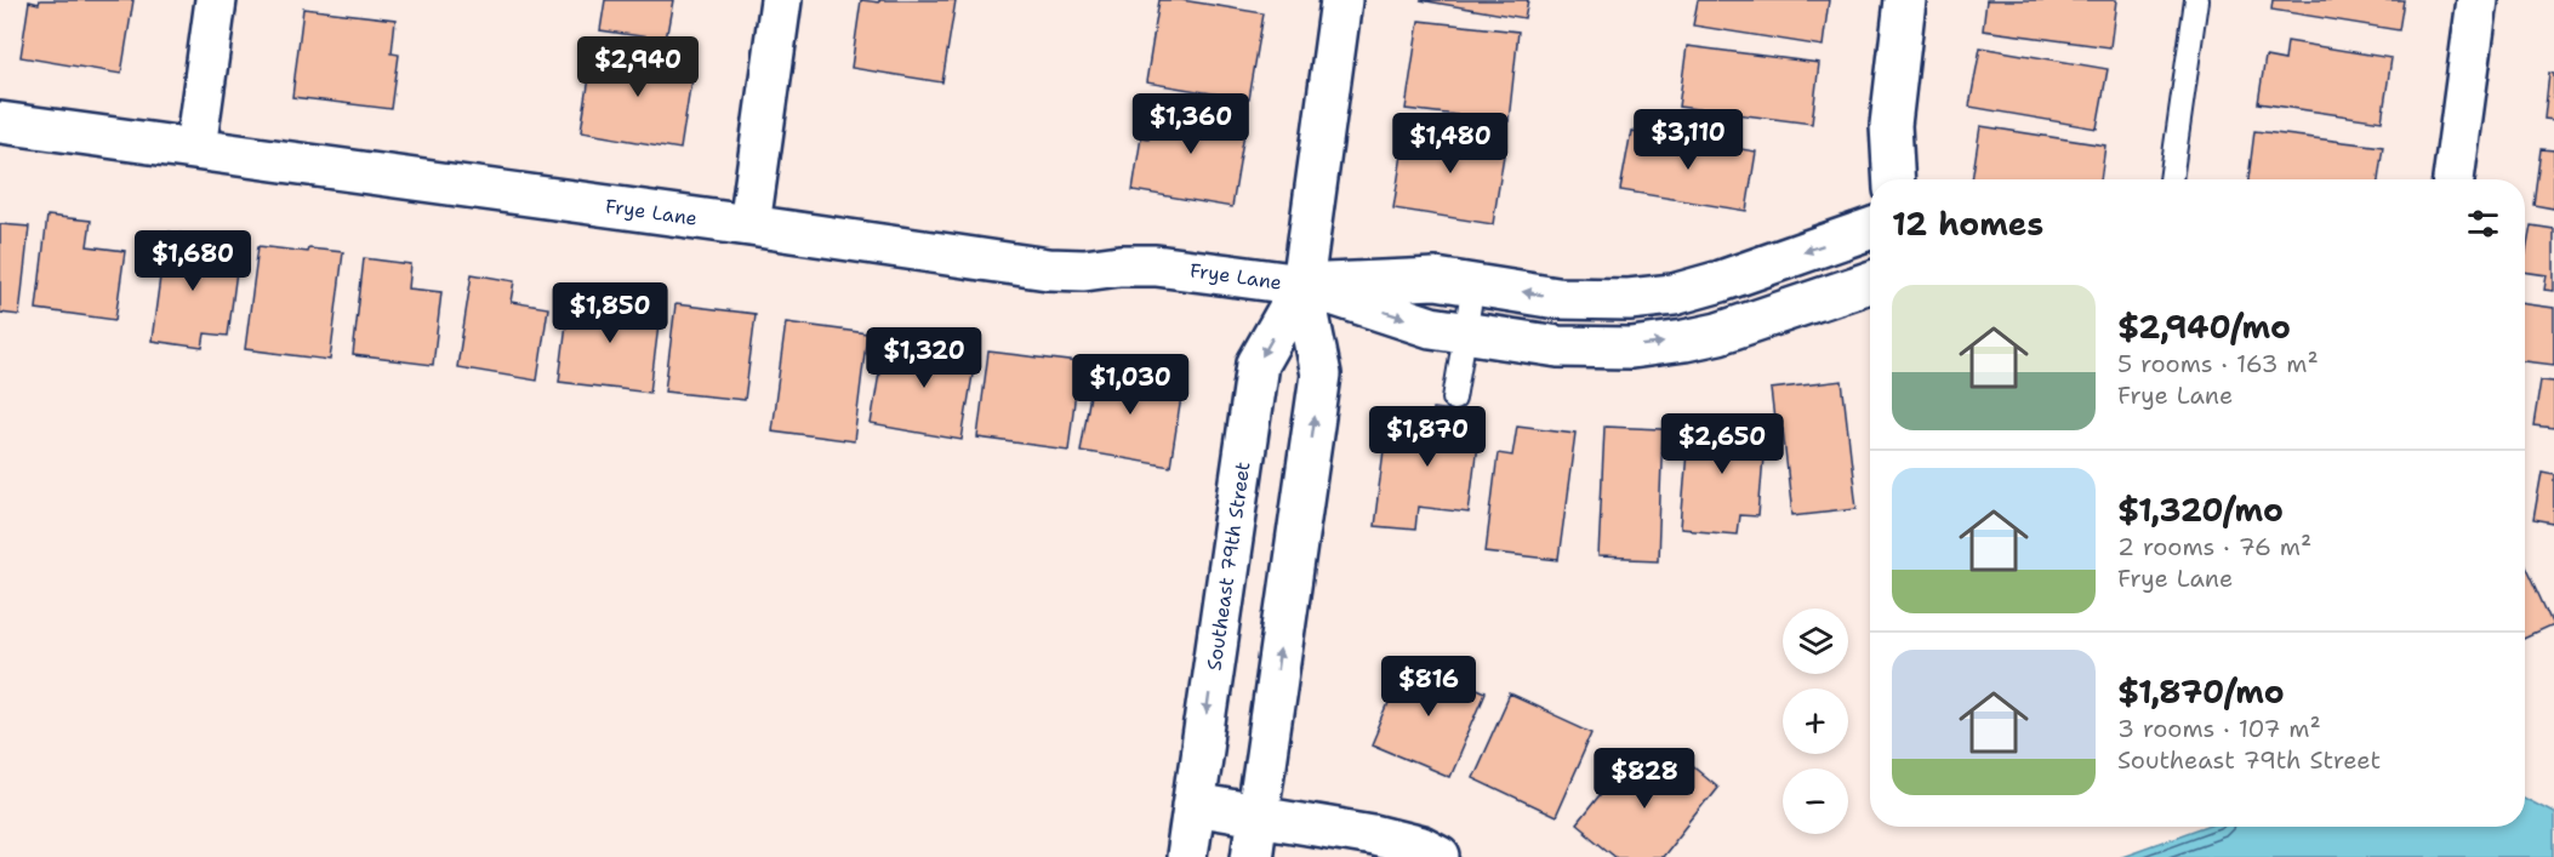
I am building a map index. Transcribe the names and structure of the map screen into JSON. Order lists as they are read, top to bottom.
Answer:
{
  "streets": {
    "street": ["Frye Lane", "Southeast 79th Street"]
  },
  "crossings": [
    ["Frye Lane", "Southeast 79th Street"]
  ],
  "page": {
    "price": [
      "$2,940",
      "$1,360",
      "$3,110",
      "$1,480",
      "$1,680",
      "$1,850",
      "$1,320",
      "$1,030",
      "$1,870",
      "$2,650",
      "$816",
      "$828"
    ],
    "heading": "12 homes",
    "list": [
      {
        "name": "$2,940/mo",
        "note": "5 rooms · 163 m² · Frye Lane"
      },
      {
        "name": "$1,320/mo",
        "note": "2 rooms · 76 m² · Frye Lane"
      },
      {
        "name": "$1,870/mo",
        "note": "3 rooms · 107 m² · Southeast 79th Street"
      }
    ],
    "map_buttons": ["+", "−"]
  }
}
